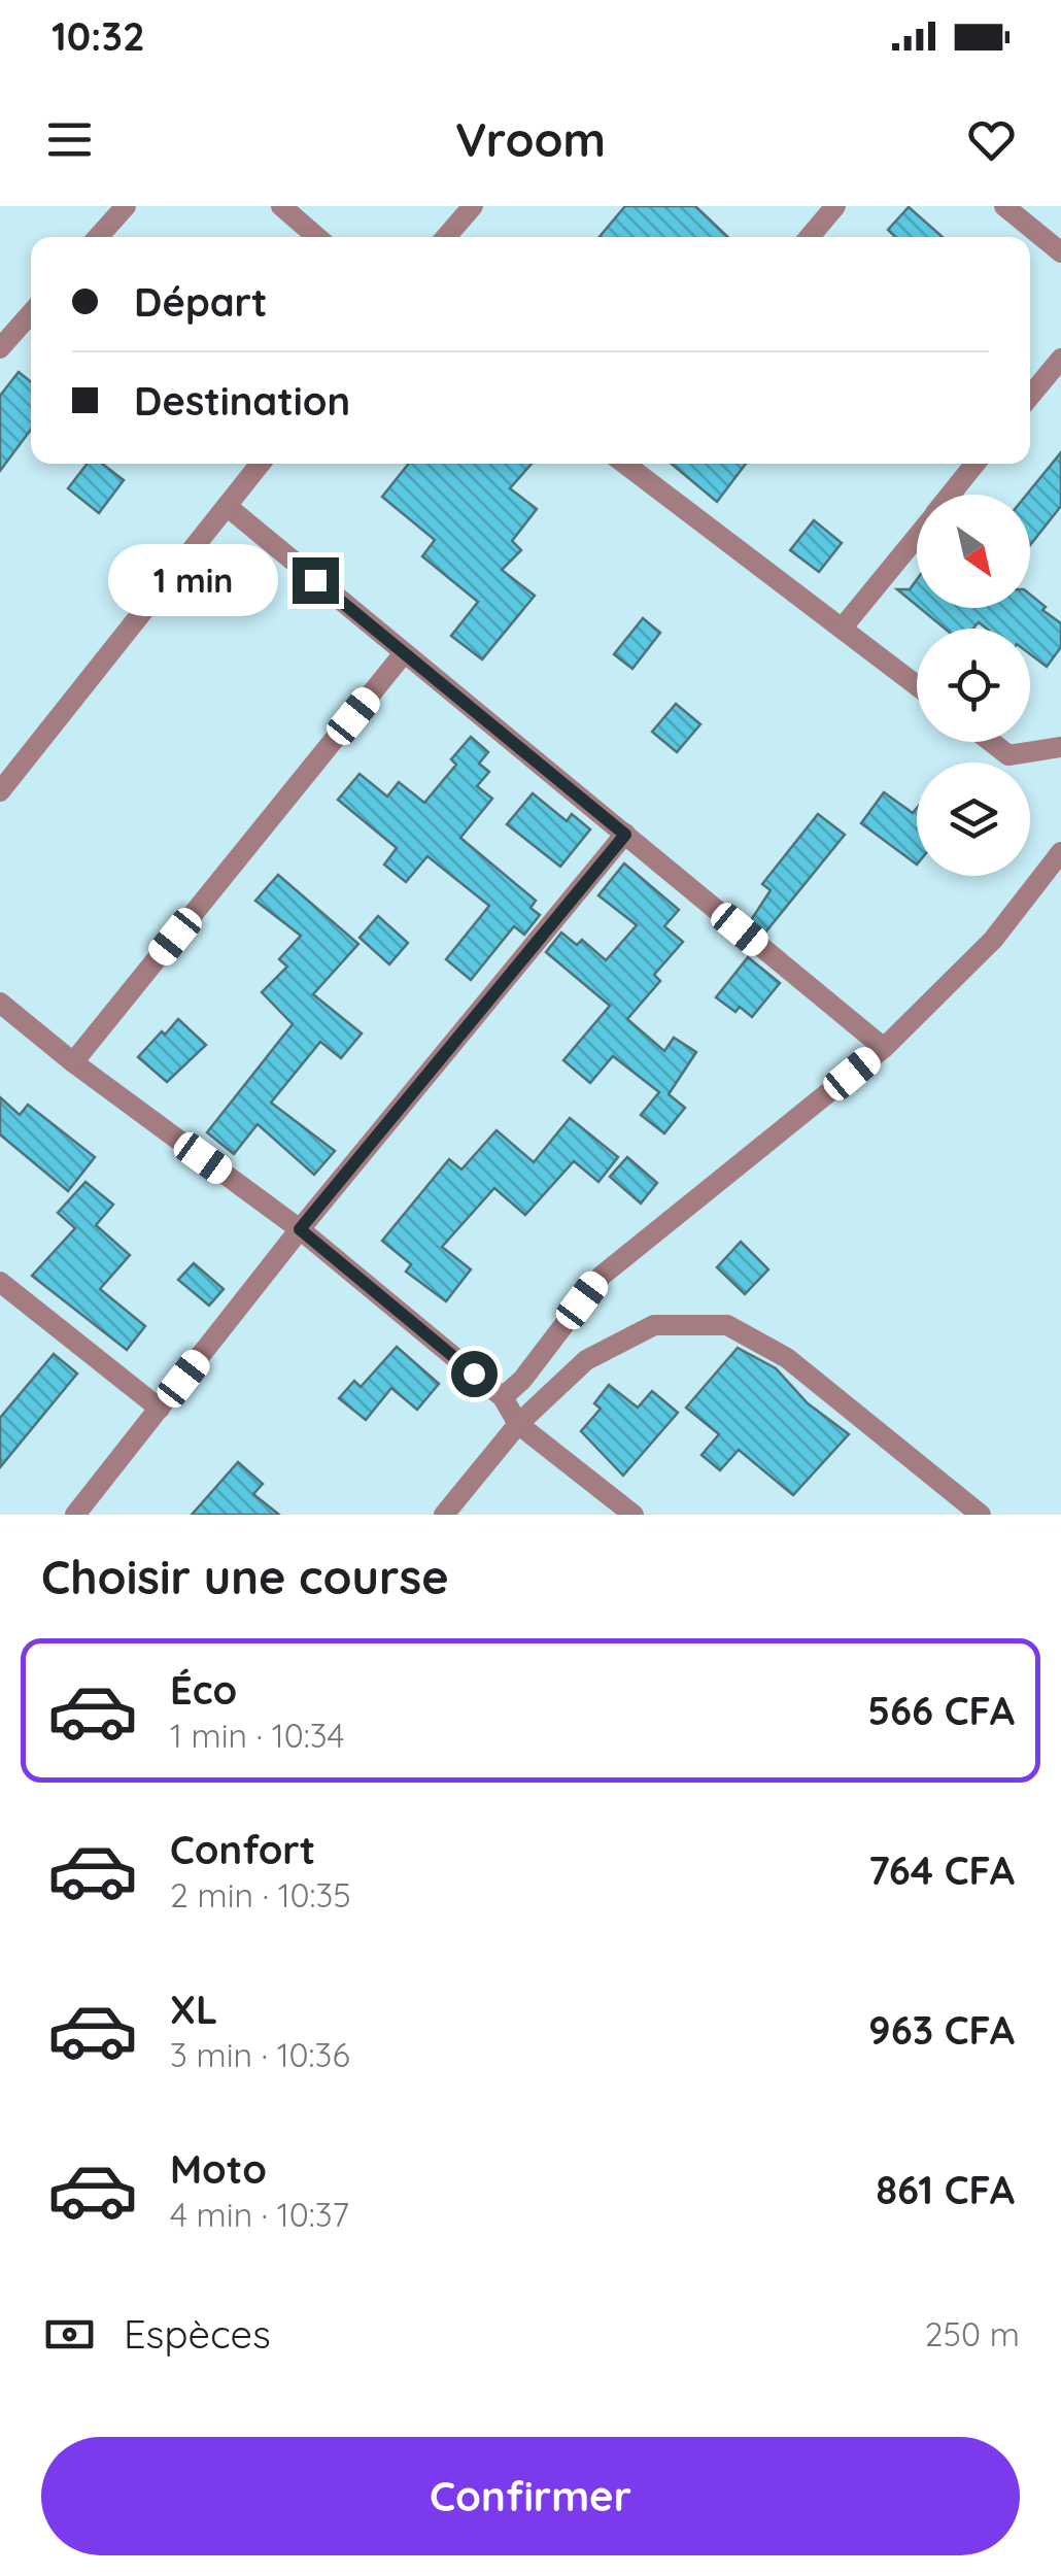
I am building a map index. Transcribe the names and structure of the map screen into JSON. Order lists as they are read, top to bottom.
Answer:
{
  "north": "bottom right",
  "page": {
    "status": "10:32",
    "header": "Vroom",
    "banner": ["Départ", "Destination"],
    "bubble": "1 min",
    "heading": "Choisir une course",
    "list": [
      {
        "name": "Éco",
        "note": "1 min · 10:34",
        "value": "566 CFA"
      },
      {
        "name": "Confort",
        "note": "2 min · 10:35",
        "value": "764 CFA"
      },
      {
        "name": "XL",
        "note": "3 min · 10:36",
        "value": "963 CFA"
      },
      {
        "name": "Moto",
        "note": "4 min · 10:37",
        "value": "861 CFA"
      }
    ],
    "pay": ["Espèces", "250 m"],
    "buttons": "Confirmer"
  }
}
